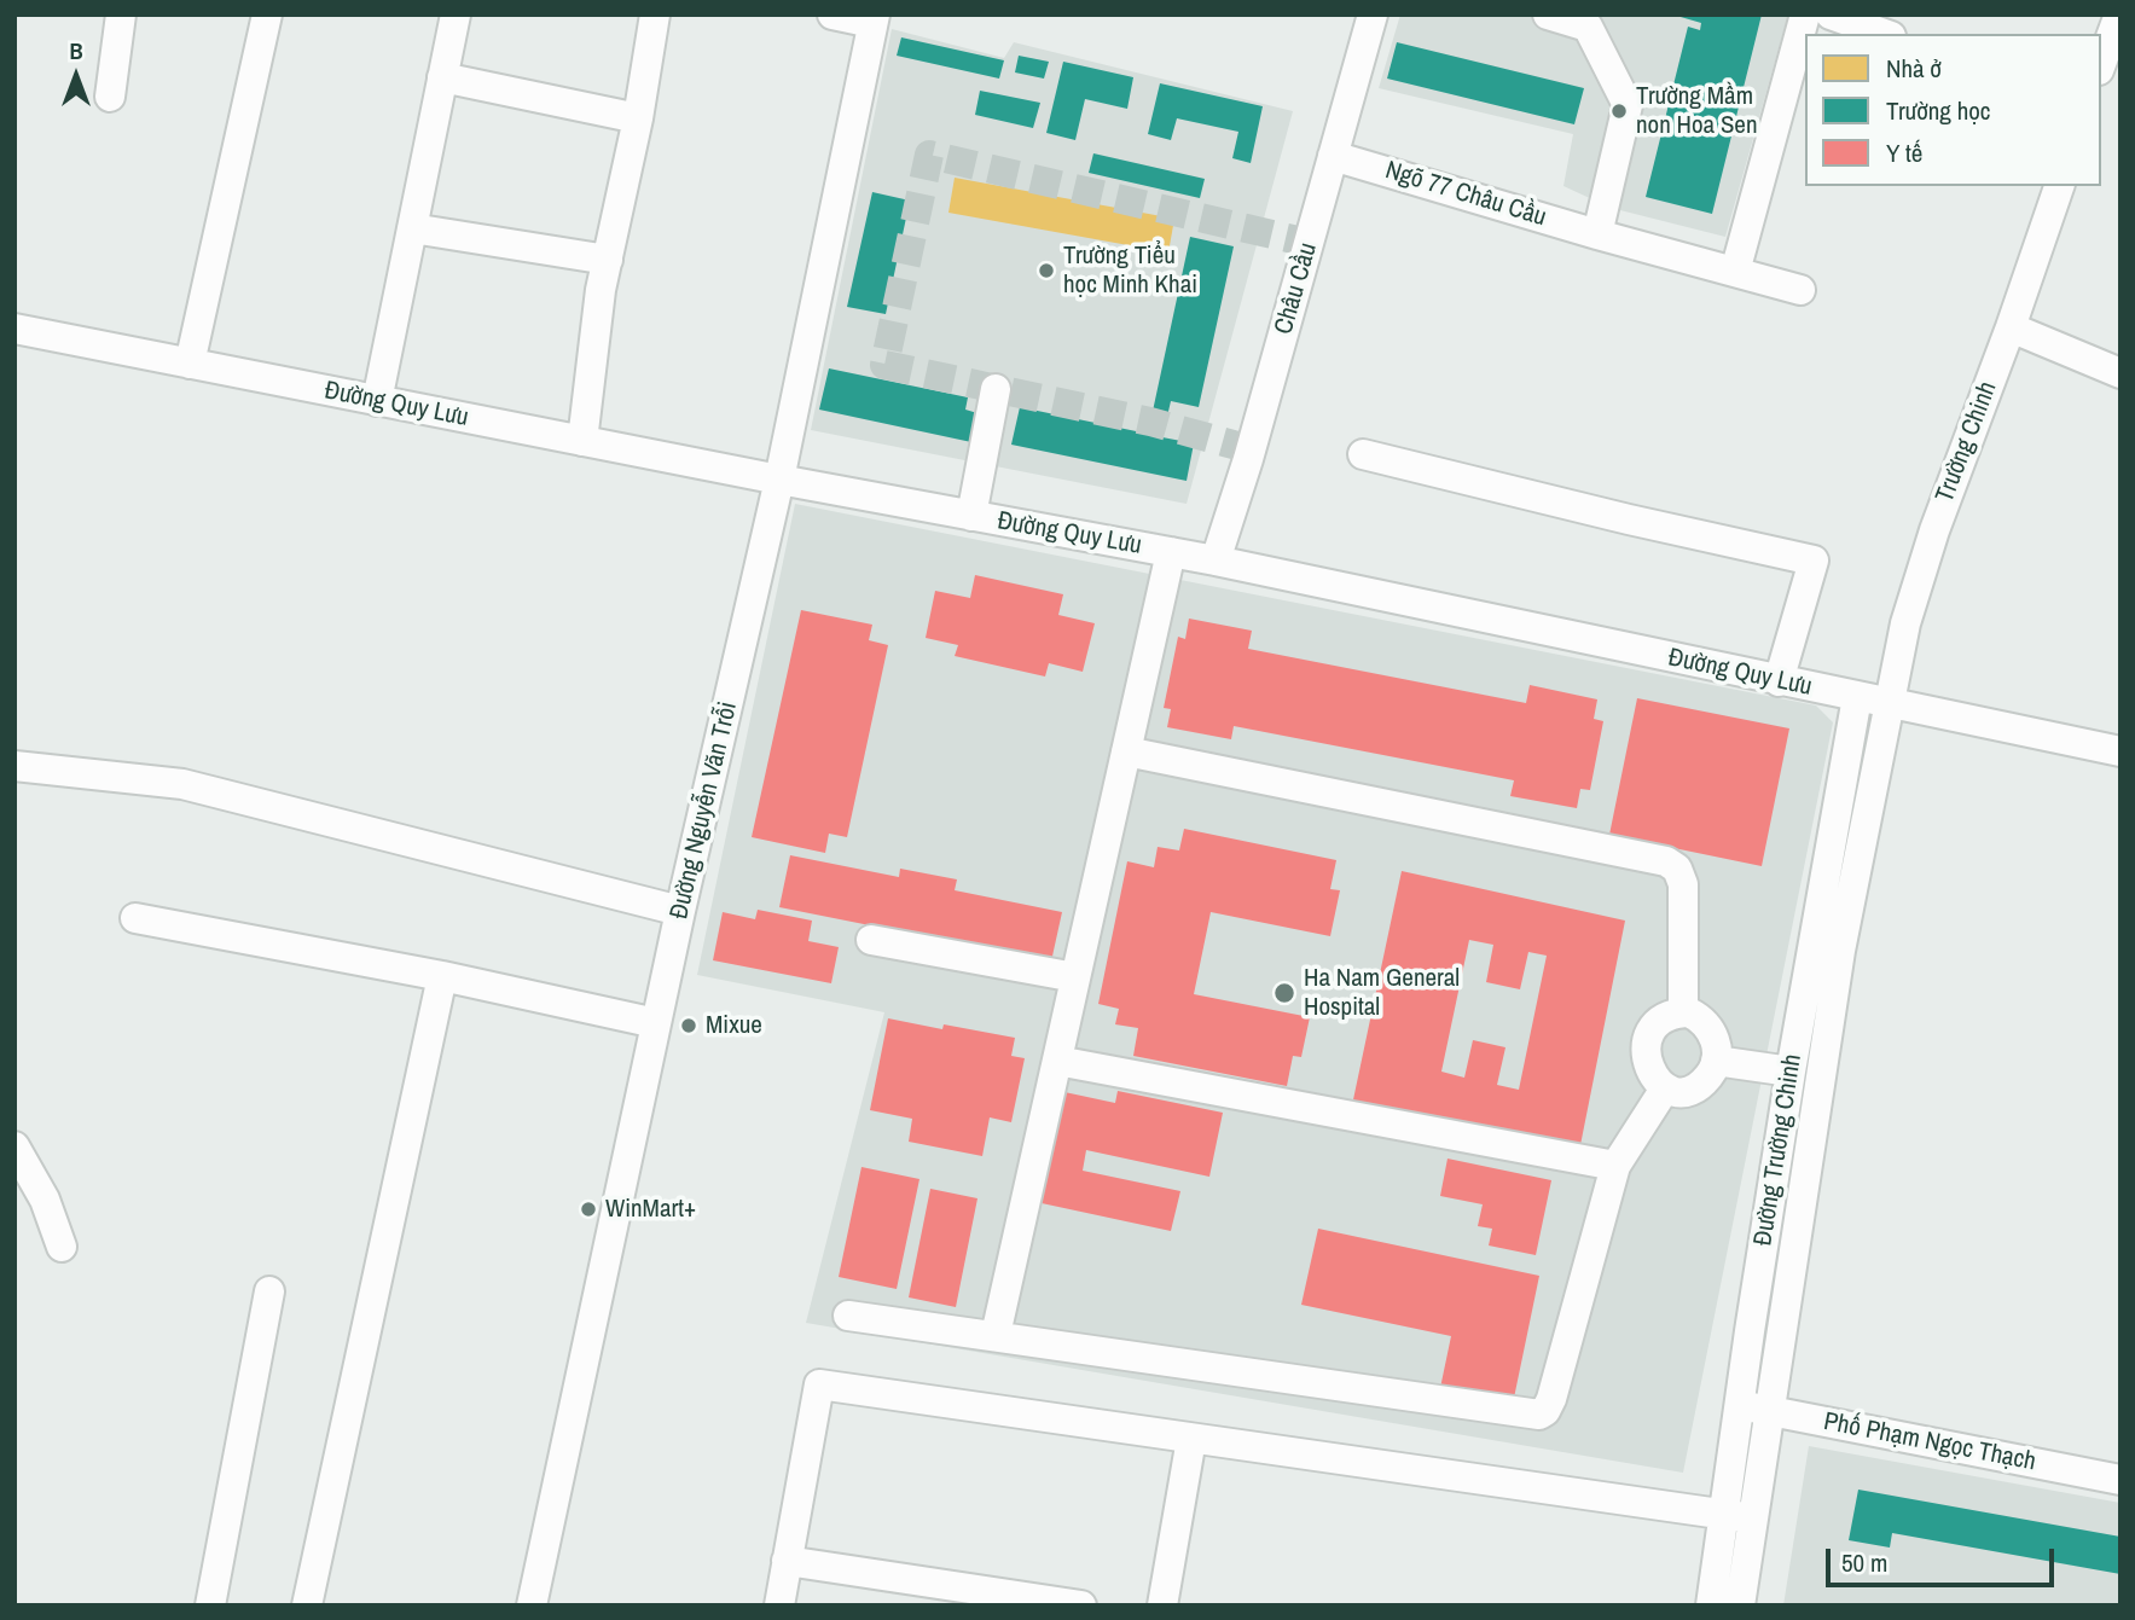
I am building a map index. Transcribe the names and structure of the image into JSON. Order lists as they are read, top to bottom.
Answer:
{
  "streets": {
    "street": [
      "Ngõ 77 Châu Cầu",
      "Châu Cầu",
      "Đường Quy Lưu",
      "Trường Chinh",
      "Đường Nguyễn Văn Trỗi",
      "Đường Trường Chinh",
      "Phố Phạm Ngọc Thạch"
    ]
  },
  "crossings": [
    ["Ngõ 77 Châu Cầu", "Châu Cầu"],
    ["Châu Cầu", "Đường Quy Lưu"],
    ["Đường Quy Lưu", "Trường Chinh"],
    ["Đường Quy Lưu", "Đường Nguyễn Văn Trỗi"],
    ["Đường Quy Lưu", "Đường Trường Chinh"],
    ["Trường Chinh", "Đường Trường Chinh"],
    ["Đường Trường Chinh", "Phố Phạm Ngọc Thạch"]
  ],
  "places": [
    "Trường Mầm non Hoa Sen",
    "Trường Tiểu học Minh Khai",
    "Ha Nam General Hospital",
    "Mixue",
    "WinMart+"
  ],
  "legend": ["Nhà ở", "Trường học", "Y tế"],
  "scale_bar": "50 m",
  "north": "top"
}
